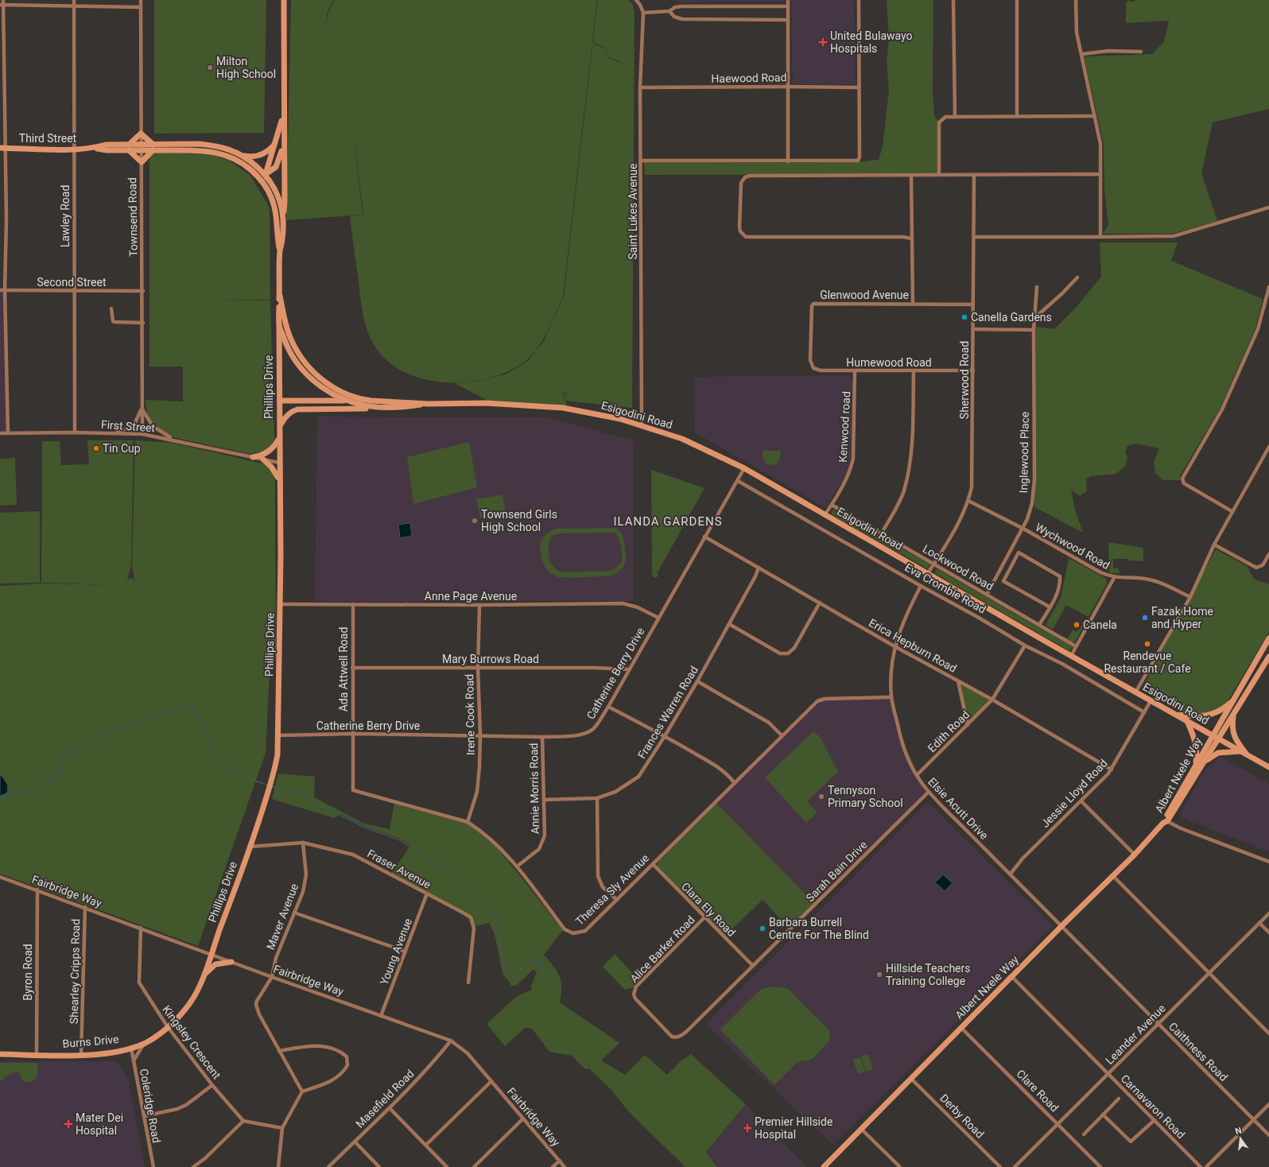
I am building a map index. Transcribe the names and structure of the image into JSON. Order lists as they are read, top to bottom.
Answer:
{
  "streets": {
    "main road": [
      "Third Street",
      "Phillips Drive",
      "Esigodini Road",
      "Albert Nxele Way",
      "Burns Drive"
    ],
    "street": [
      "Haewood Road",
      "Saint Lukes Avenue",
      "Lawley Road",
      "Townsend Road",
      "Second Street",
      "Glenwood Avenue",
      "Humewood Road",
      "Sherwood Road",
      "First Street",
      "Kenwood road",
      "Inglewood Place",
      "Wychwood Road",
      "Lockwood Road",
      "Eva Crombie Road",
      "Anne Page Avenue",
      "Erica Hepburn Road",
      "Mary Burrows Road",
      "Ada Attwell Road",
      "Catherine Berry Drive",
      "Frances Warren Road",
      "Irene Cook Road",
      "Edith Road",
      "Annie Morris Road",
      "Jessie Lloyd Road",
      "Elsie Acutt Drive",
      "Fraser Avenue",
      "Sarah Bain Drive",
      "Theresa Sly Avenue",
      "Fairbridge Way",
      "Clara Ely Road",
      "Maver Avenue",
      "Alice Barker Road",
      "Young Avenue",
      "Shearley Cripps Road",
      "Byron Road",
      "Leander Avenue",
      "Kingsley Crescent",
      "Caithness Road",
      "Clare Road",
      "Masefield Road",
      "Coleridge Road",
      "Carnavaron Road",
      "Derby Road"
    ]
  },
  "crossings": [
    ["Haewood Road", "Saint Lukes Avenue"],
    ["Third Street", "Lawley Road"],
    ["Third Street", "Townsend Road"],
    ["Third Street", "Esigodini Road"],
    ["Saint Lukes Avenue", "Esigodini Road"],
    ["Lawley Road", "Second Street"],
    ["Lawley Road", "First Street"],
    ["Townsend Road", "Second Street"],
    ["Townsend Road", "Esigodini Road"],
    ["Townsend Road", "First Street"],
    ["Glenwood Avenue", "Humewood Road"],
    ["Glenwood Avenue", "Sherwood Road"],
    ["Humewood Road", "Sherwood Road"],
    ["Humewood Road", "Kenwood road"],
    ["Sherwood Road", "Esigodini Road"],
    ["Sherwood Road", "Wychwood Road"],
    ["Sherwood Road", "Lockwood Road"],
    ["Phillips Drive", "Esigodini Road"],
    ["Phillips Drive", "First Street"],
    ["Phillips Drive", "Anne Page Avenue"],
    ["Phillips Drive", "Catherine Berry Drive"],
    ["Phillips Drive", "Fraser Avenue"],
    ["Phillips Drive", "Fairbridge Way"],
    ["Phillips Drive", "Burns Drive"],
    ["Esigodini Road", "Kenwood road"],
    ["Esigodini Road", "Catherine Berry Drive"],
    ["Esigodini Road", "Albert Nxele Way"],
    ["Esigodini Road", "Jessie Lloyd Road"],
    ["Kenwood road", "Lockwood Road"],
    ["Inglewood Place", "Wychwood Road"],
    ["Inglewood Place", "Lockwood Road"],
    ["Eva Crombie Road", "Catherine Berry Drive"],
    ["Eva Crombie Road", "Edith Road"],
    ["Eva Crombie Road", "Jessie Lloyd Road"],
    ["Eva Crombie Road", "Elsie Acutt Drive"],
    ["Anne Page Avenue", "Ada Attwell Road"],
    ["Anne Page Avenue", "Catherine Berry Drive"],
    ["Anne Page Avenue", "Irene Cook Road"],
    ["Erica Hepburn Road", "Catherine Berry Drive"],
    ["Erica Hepburn Road", "Frances Warren Road"],
    ["Erica Hepburn Road", "Edith Road"],
    ["Erica Hepburn Road", "Jessie Lloyd Road"],
    ["Erica Hepburn Road", "Elsie Acutt Drive"],
    ["Mary Burrows Road", "Ada Attwell Road"],
    ["Mary Burrows Road", "Catherine Berry Drive"],
    ["Mary Burrows Road", "Irene Cook Road"],
    ["Ada Attwell Road", "Catherine Berry Drive"],
    ["Ada Attwell Road", "Theresa Sly Avenue"],
    ["Catherine Berry Drive", "Irene Cook Road"],
    ["Catherine Berry Drive", "Annie Morris Road"],
    ["Catherine Berry Drive", "Theresa Sly Avenue"],
    ["Frances Warren Road", "Annie Morris Road"],
    ["Irene Cook Road", "Theresa Sly Avenue"],
    ["Edith Road", "Elsie Acutt Drive"],
    ["Albert Nxele Way", "Elsie Acutt Drive"],
    ["Albert Nxele Way", "Caithness Road"],
    ["Albert Nxele Way", "Clare Road"],
    ["Albert Nxele Way", "Carnavaron Road"],
    ["Albert Nxele Way", "Derby Road"],
    ["Annie Morris Road", "Theresa Sly Avenue"],
    ["Jessie Lloyd Road", "Elsie Acutt Drive"],
    ["Elsie Acutt Drive", "Sarah Bain Drive"],
    ["Elsie Acutt Drive", "Theresa Sly Avenue"],
    ["Elsie Acutt Drive", "Caithness Road"],
    ["Fraser Avenue", "Maver Avenue"],
    ["Fraser Avenue", "Young Avenue"],
    ["Sarah Bain Drive", "Clara Ely Road"],
    ["Sarah Bain Drive", "Alice Barker Road"],
    ["Theresa Sly Avenue", "Clara Ely Road"],
    ["Fairbridge Way", "Maver Avenue"],
    ["Fairbridge Way", "Young Avenue"],
    ["Fairbridge Way", "Shearley Cripps Road"],
    ["Fairbridge Way", "Byron Road"],
    ["Fairbridge Way", "Burns Drive"],
    ["Fairbridge Way", "Kingsley Crescent"],
    ["Fairbridge Way", "Masefield Road"],
    ["Clara Ely Road", "Alice Barker Road"],
    ["Shearley Cripps Road", "Burns Drive"],
    ["Byron Road", "Burns Drive"],
    ["Leander Avenue", "Caithness Road"],
    ["Leander Avenue", "Clare Road"],
    ["Leander Avenue", "Carnavaron Road"],
    ["Burns Drive", "Kingsley Crescent"],
    ["Burns Drive", "Coleridge Road"]
  ],
  "districts": ["ILANDA GARDENS"],
  "places": {
    "health": ["United Bulawayo Hospitals", "Mater Dei Hospital", "Premier Hillside Hospital"],
    "other": [
      "Milton High School",
      "Canella Gardens",
      "Tin Cup",
      "Townsend Girls High School",
      "Fazak Home and Hyper",
      "Canela",
      "Rendevue Restaurant / Cafe",
      "Tennyson Primary School",
      "Barbara Burrell Centre For The Blind",
      "Hillside Teachers Training College"
    ]
  },
  "north": "top"
}
